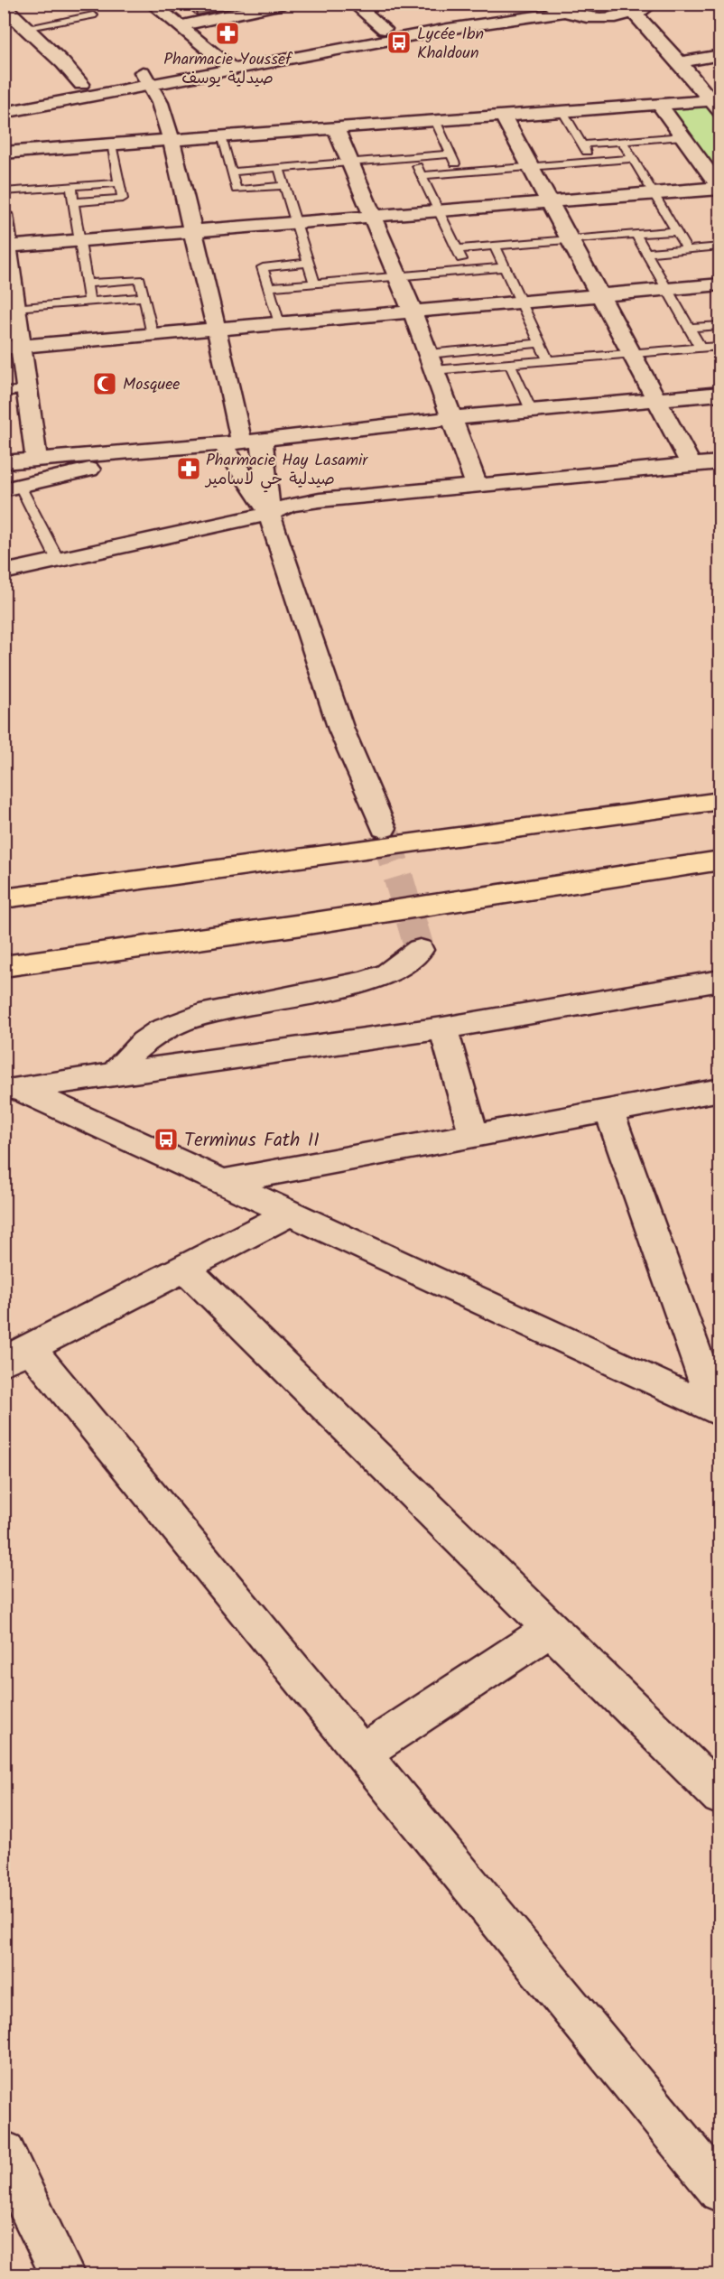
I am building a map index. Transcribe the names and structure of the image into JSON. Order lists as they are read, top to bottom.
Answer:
{
  "places": {
    "pharmacy": ["Pharmacie Youssef صيدلية يوسف", "Pharmacie Hay Lasamir صيدلية حي لاسامير"],
    "bus stop": ["Lycée Ibn Khaldoun", "Terminus Fath II"],
    "mosque": ["Mosquee"]
  }
}
